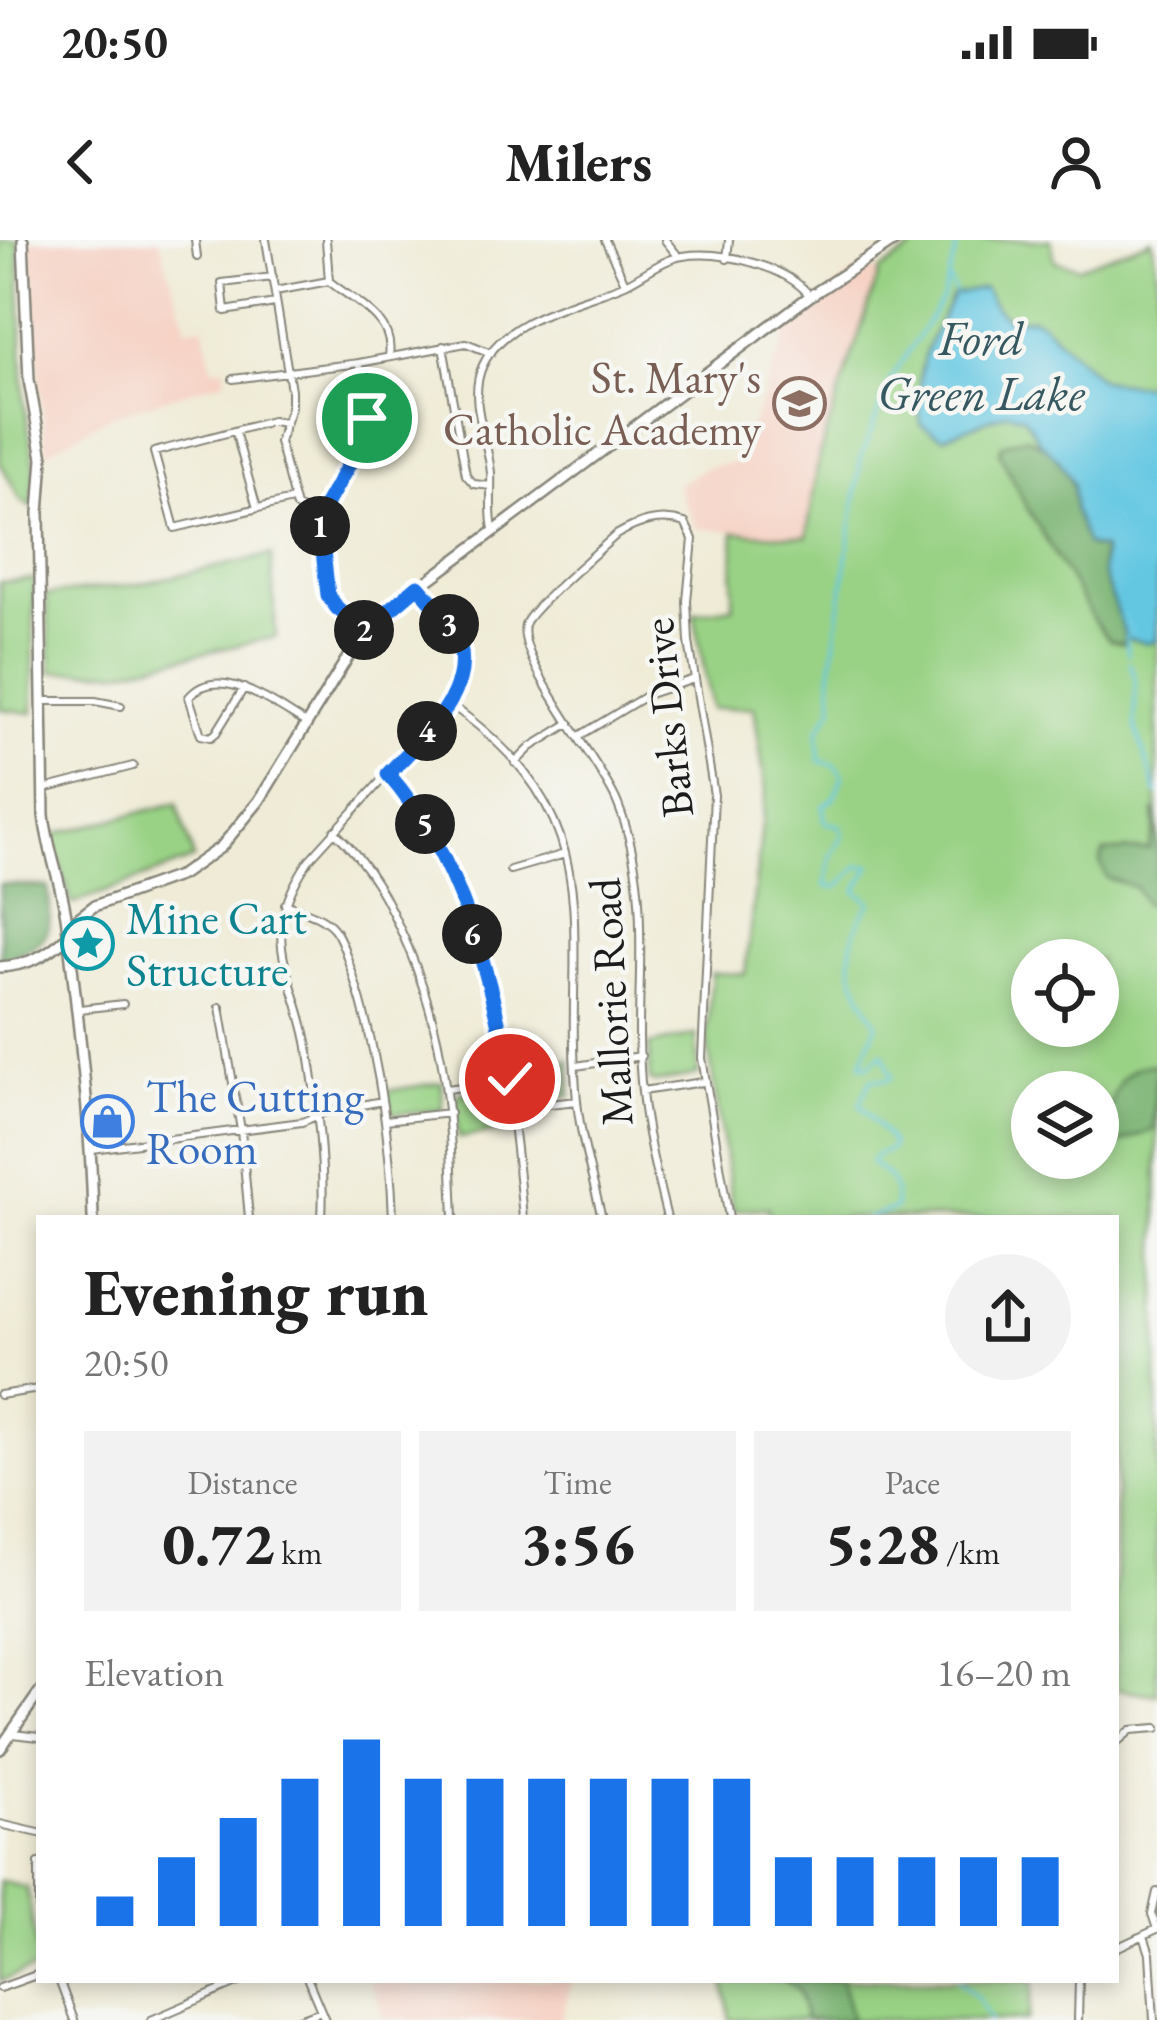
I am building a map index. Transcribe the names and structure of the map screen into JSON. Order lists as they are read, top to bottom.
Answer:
{
  "streets": {
    "street": ["Barks Drive", "Mallorie Road"]
  },
  "crossings": [
    ["Barks Drive", "Mallorie Road"]
  ],
  "water": ["Ford Green Lake"],
  "places": {
    "school or university": ["St. Mary's Catholic Academy"],
    "place": ["Mine Cart Structure"],
    "shop": ["The Cutting Room"]
  },
  "page": {
    "status": "20:50",
    "header": "Milers",
    "pins": [
      "1",
      "3",
      "2",
      "4",
      "5",
      "6"
    ],
    "heading": ["Evening run", "20:50"],
    "stats": [
      ["Distance", "0.72 km"],
      ["Time", "3:56"],
      ["Pace", "5:28 /km"]
    ],
    "chart": ["Elevation", "16–20 m"]
  }
}
